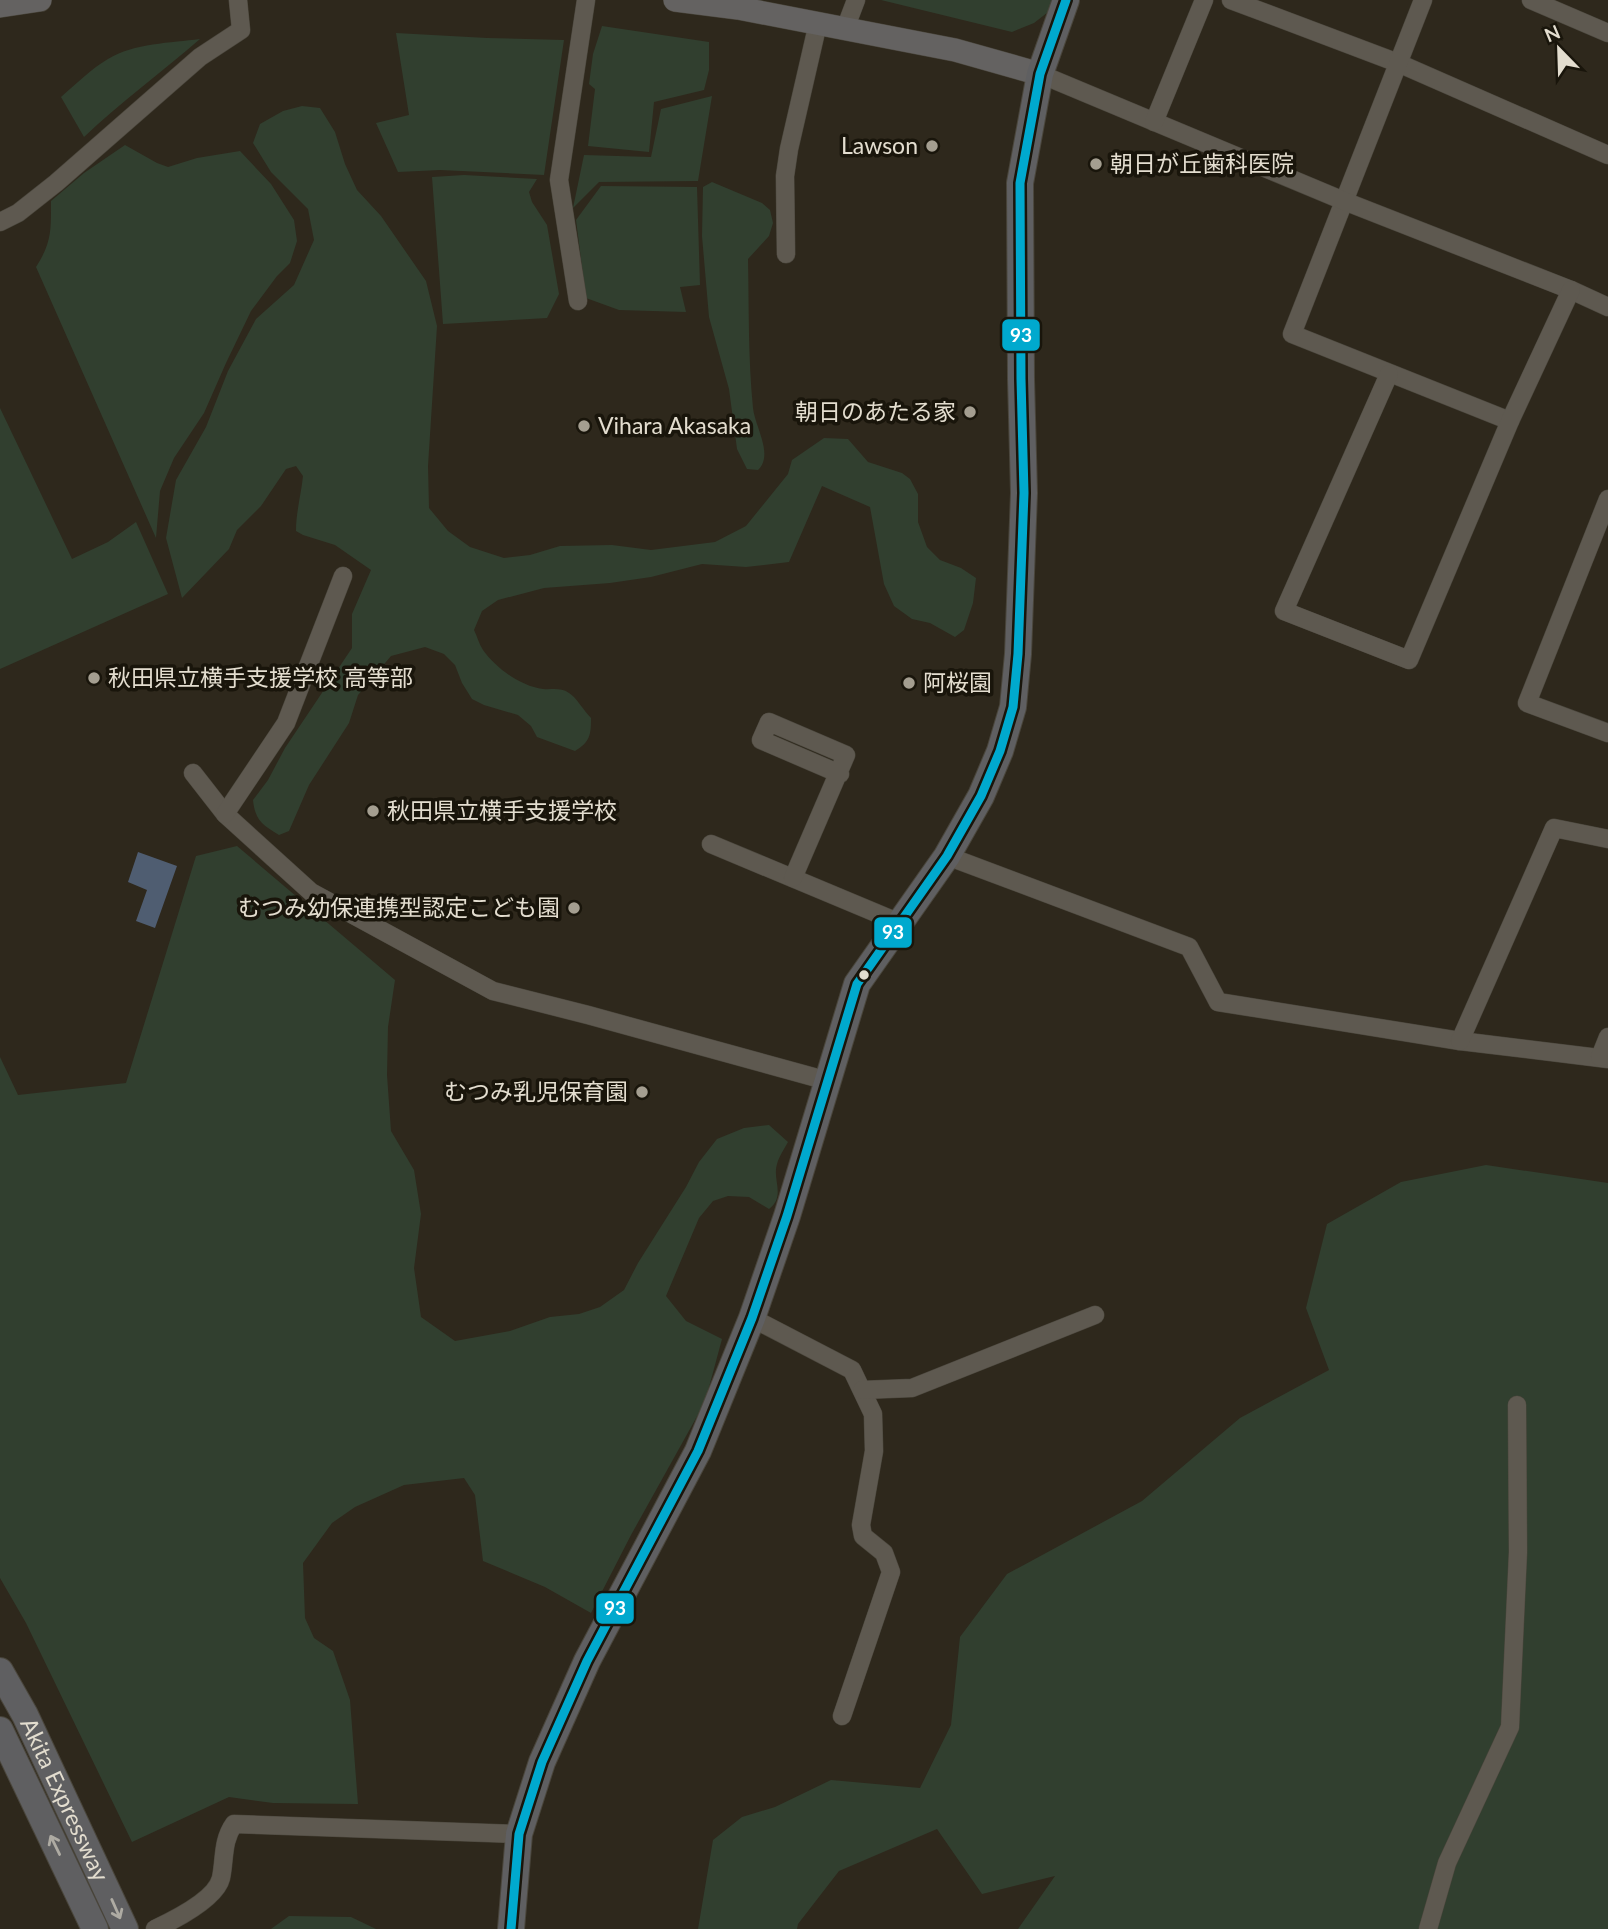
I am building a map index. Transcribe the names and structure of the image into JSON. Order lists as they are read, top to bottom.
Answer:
{
  "streets": {
    "highway": ["Akita Expressway"]
  },
  "places": [
    "Lawson",
    "朝日が丘歯科医院",
    "朝日のあたる家",
    "Vihara Akasaka",
    "秋田県立横手支援学校 高等部",
    "阿桜園",
    "秋田県立横手支援学校",
    "むつみ幼保連携型認定こども園",
    "むつみ乳児保育園"
  ],
  "lines": ["transit line 93"],
  "north": "top left"
}
